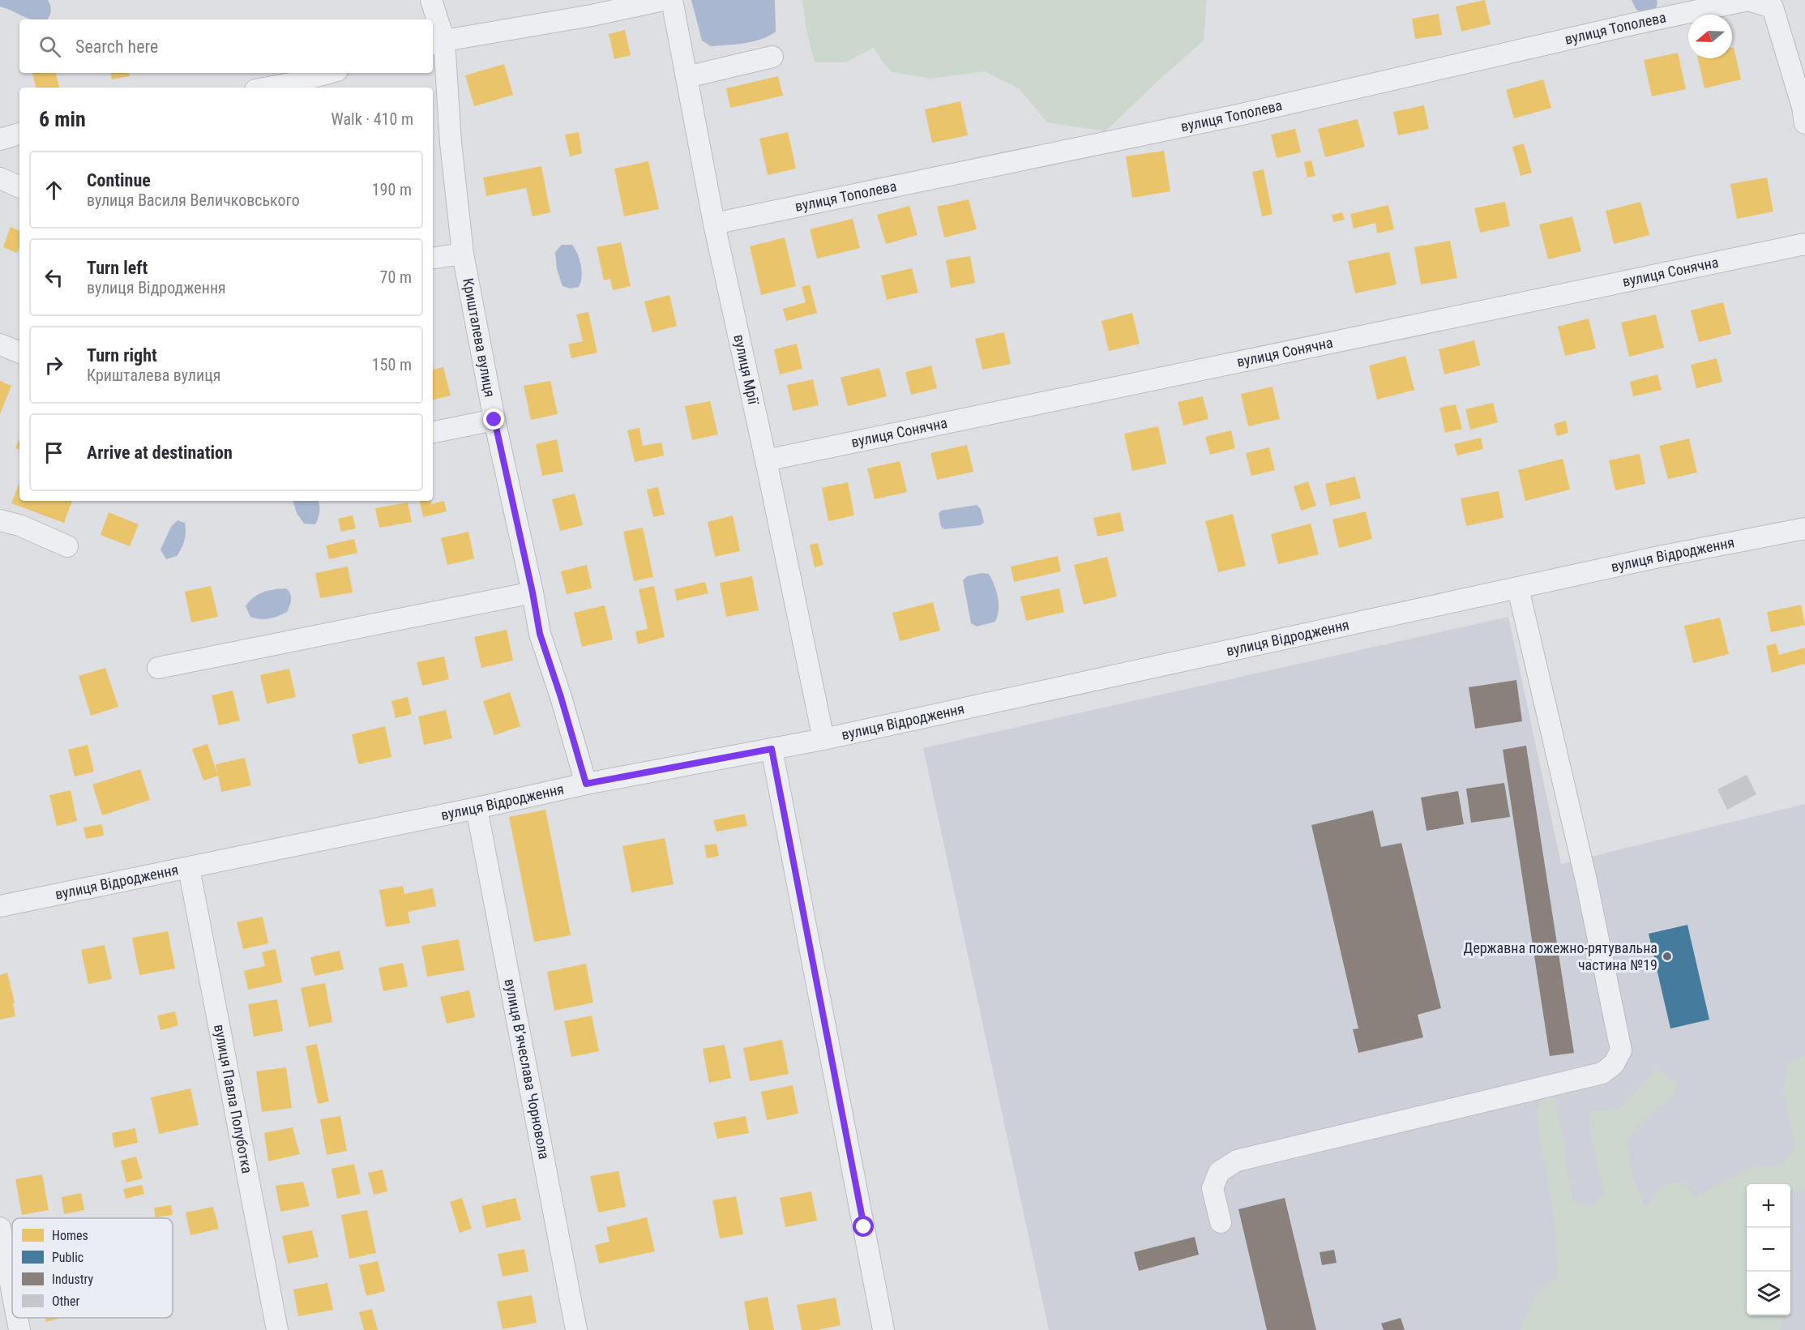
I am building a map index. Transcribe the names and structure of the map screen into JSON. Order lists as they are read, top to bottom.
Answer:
{
  "streets": {
    "street": [
      "вулиця Тополева",
      "вулиця Сонячна",
      "Кришталева вулиця",
      "вулиця Мрії",
      "вулиця Відродження",
      "вулиця Вʼячеслава Чорновола",
      "вулиця Павла Полуботка"
    ]
  },
  "crossings": [
    ["вулиця Тополева", "вулиця Мрії"],
    ["вулиця Сонячна", "вулиця Мрії"],
    ["Кришталева вулиця", "вулиця Відродження"],
    ["вулиця Мрії", "вулиця Відродження"],
    ["вулиця Відродження", "вулиця Вʼячеслава Чорновола"],
    ["вулиця Відродження", "вулиця Павла Полуботка"]
  ],
  "places": ["Державна пожежно-рятувальна частина №19"],
  "legend": [
    "Homes",
    "Public",
    "Industry",
    "Other"
  ],
  "north": "left",
  "page": {
    "search": "Search here",
    "heading": ["6 min", "Walk · 410 m"],
    "list": [
      ["Continue", "вулиця Василя Величковського", "190 m"],
      ["Turn left", "вулиця Відродження", "70 m"],
      ["Turn right", "Кришталева вулиця", "150 m"],
      "Arrive at destination"
    ],
    "map_buttons": ["+", "−"]
  }
}
